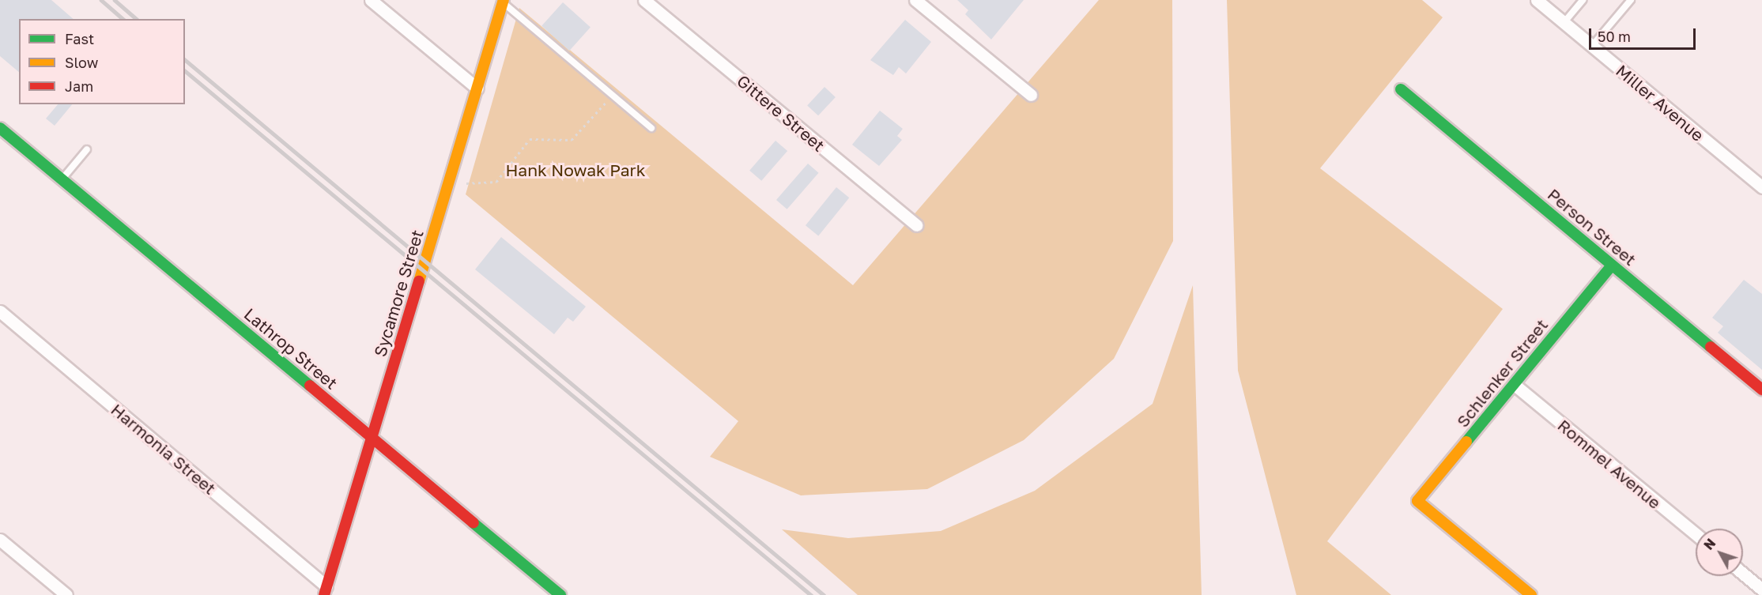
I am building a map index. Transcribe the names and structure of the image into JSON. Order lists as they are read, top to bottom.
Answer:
{
  "streets": {
    "street": [
      "Miller Avenue",
      "Gittere Street",
      "Person Street",
      "Sycamore Street",
      "Lathrop Street",
      "Schlenker Street",
      "Harmonia Street",
      "Rommel Avenue"
    ]
  },
  "crossings": [
    ["Person Street", "Schlenker Street"],
    ["Sycamore Street", "Lathrop Street"],
    ["Sycamore Street", "Harmonia Street"],
    ["Schlenker Street", "Rommel Avenue"]
  ],
  "parks": ["Hank Nowak Park"],
  "legend": ["Fast", "Slow", "Jam"],
  "scale_bar": "50 m",
  "north": "top left"
}
